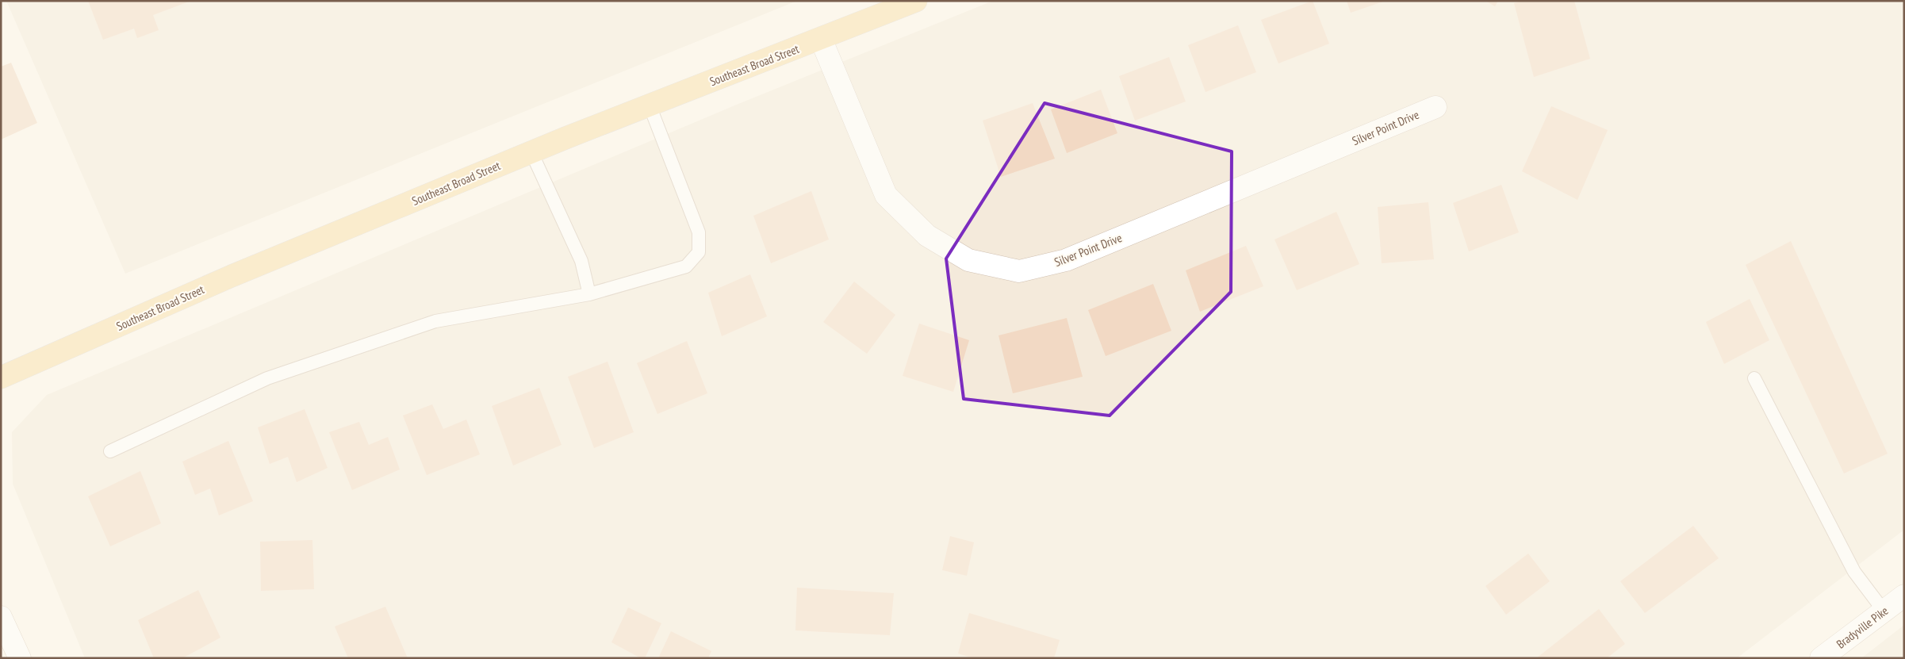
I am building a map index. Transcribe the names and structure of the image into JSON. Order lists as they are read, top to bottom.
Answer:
{
  "streets": {
    "main road": ["Southeast Broad Street"],
    "street": ["Silver Point Drive", "Bradyville Pike"]
  },
  "crossings": [
    ["Southeast Broad Street", "Silver Point Drive"]
  ]
}
